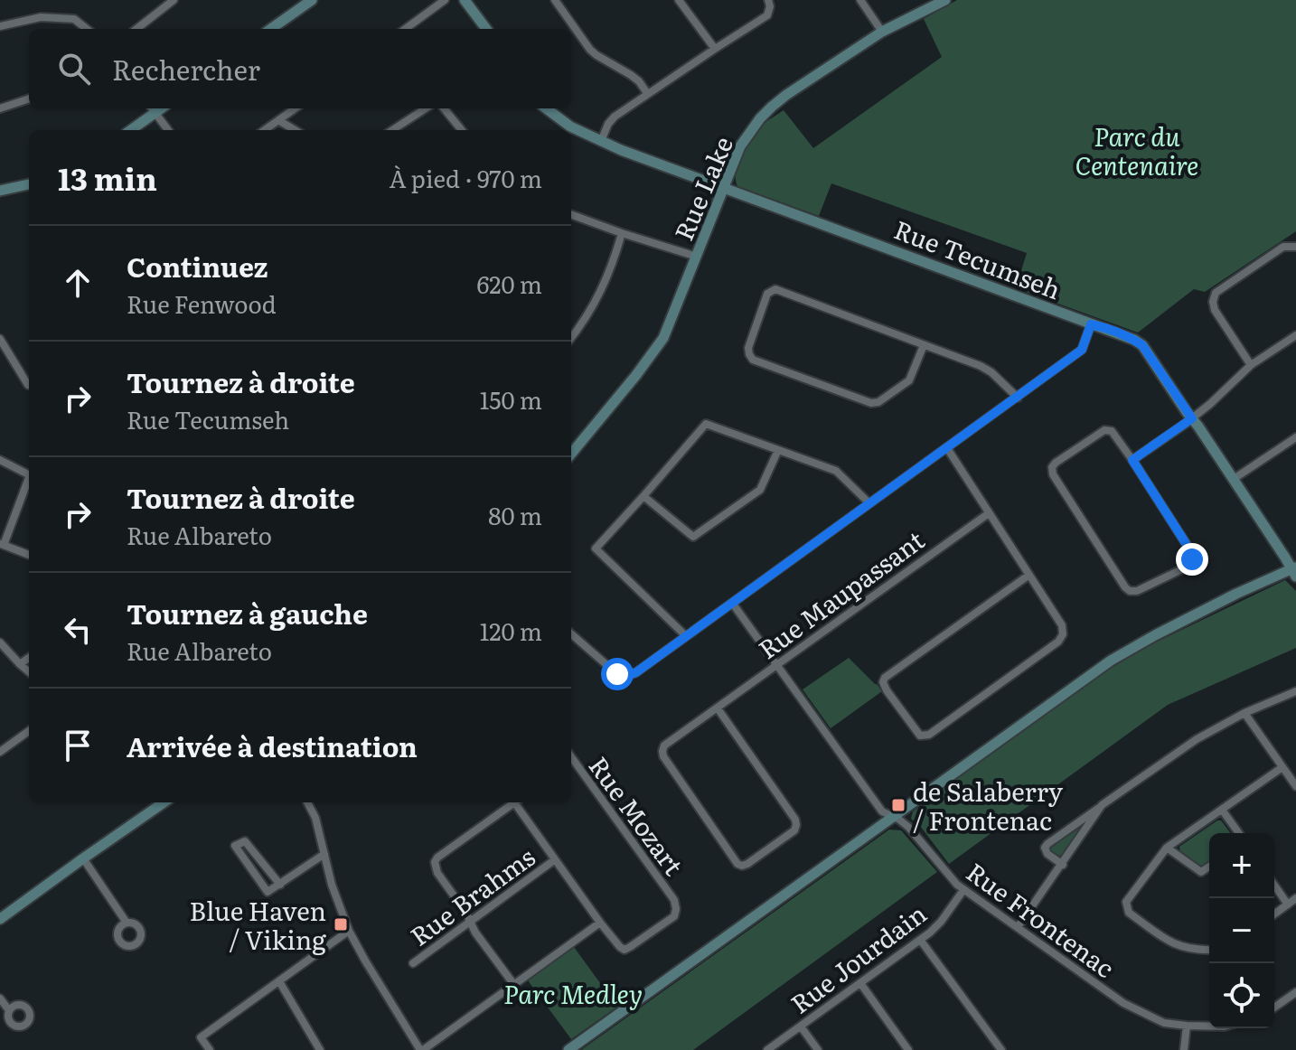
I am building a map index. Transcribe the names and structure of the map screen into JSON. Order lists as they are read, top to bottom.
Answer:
{
  "streets": {
    "street": [
      "Rue Lake",
      "Rue Tecumseh",
      "Rue Maupassant",
      "Rue Mozart",
      "Rue Brahms",
      "Rue Frontenac",
      "Rue Jourdain"
    ]
  },
  "crossings": [
    ["Rue Lake", "Rue Tecumseh"],
    ["Rue Maupassant", "Rue Frontenac"],
    ["Rue Mozart", "Rue Brahms"],
    ["Rue Frontenac", "Rue Jourdain"]
  ],
  "parks": ["Parc du Centenaire", "Parc Medley"],
  "places": {
    "transit": ["de Salaberry / Frontenac", "Blue Haven / Viking"]
  },
  "page": {
    "search": "Rechercher",
    "heading": ["13 min", "À pied · 970 m"],
    "list": [
      ["Continuez", "Rue Fenwood", "620 m"],
      ["Tournez à droite", "Rue Tecumseh", "150 m"],
      ["Tournez à droite", "Rue Albareto", "80 m"],
      ["Tournez à gauche", "Rue Albareto", "120 m"],
      "Arrivée à destination"
    ],
    "map_buttons": ["+", "−"]
  }
}
